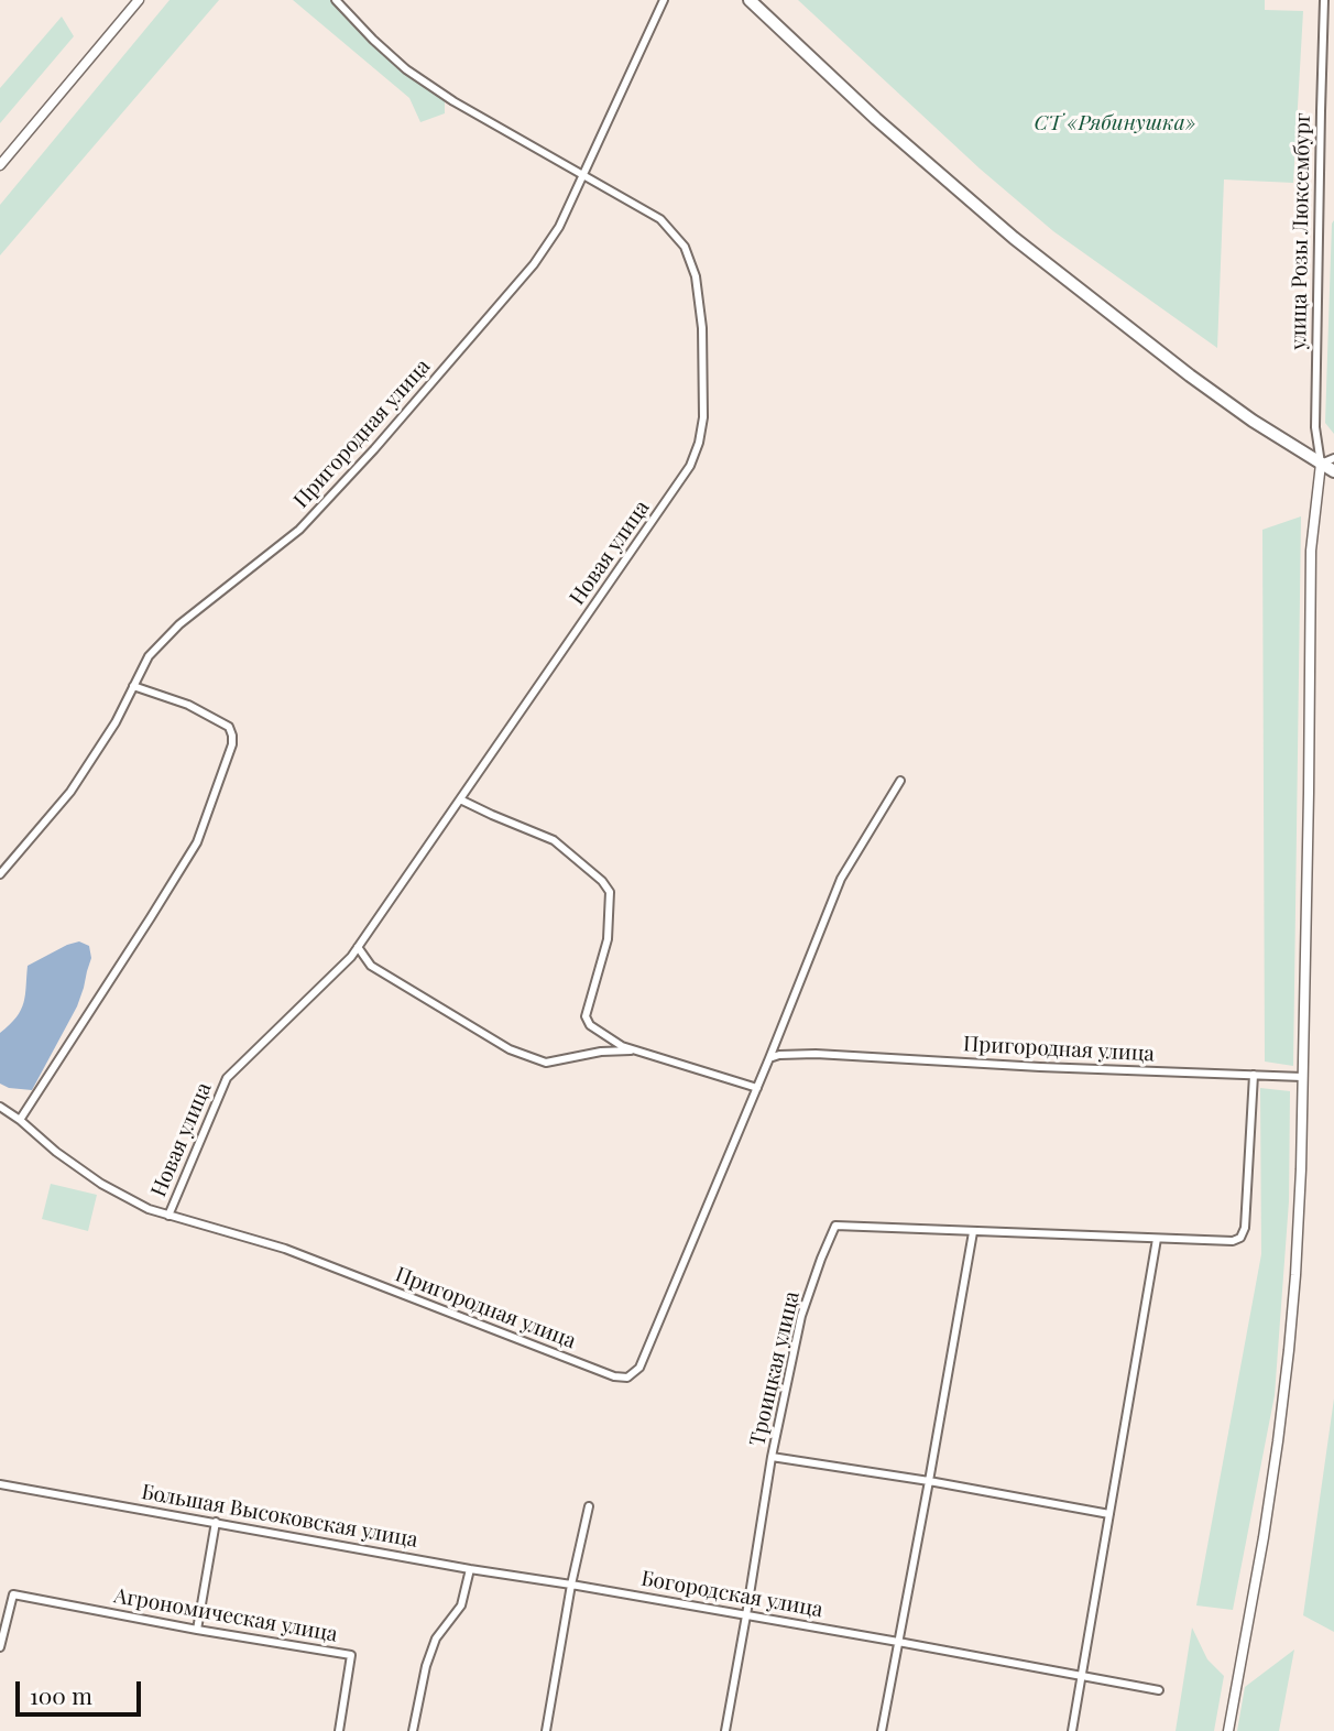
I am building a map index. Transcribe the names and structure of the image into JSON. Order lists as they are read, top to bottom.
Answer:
{
  "streets": {
    "street": [
      "улица Розы Люксембург",
      "Пригородная улица",
      "Новая улица",
      "Троицкая улица",
      "Большая Высоковская улица",
      "Богородская улица",
      "Агрономическая улица"
    ]
  },
  "crossings": [
    ["Пригородная улица", "Новая улица"],
    ["Пригородная улица", "Троицкая улица"],
    ["Троицкая улица", "Богородская улица"],
    ["Большая Высоковская улица", "Богородская улица"]
  ],
  "parks": ["СТ «Рябинушка»"],
  "scale_bar": "100 m"
}
